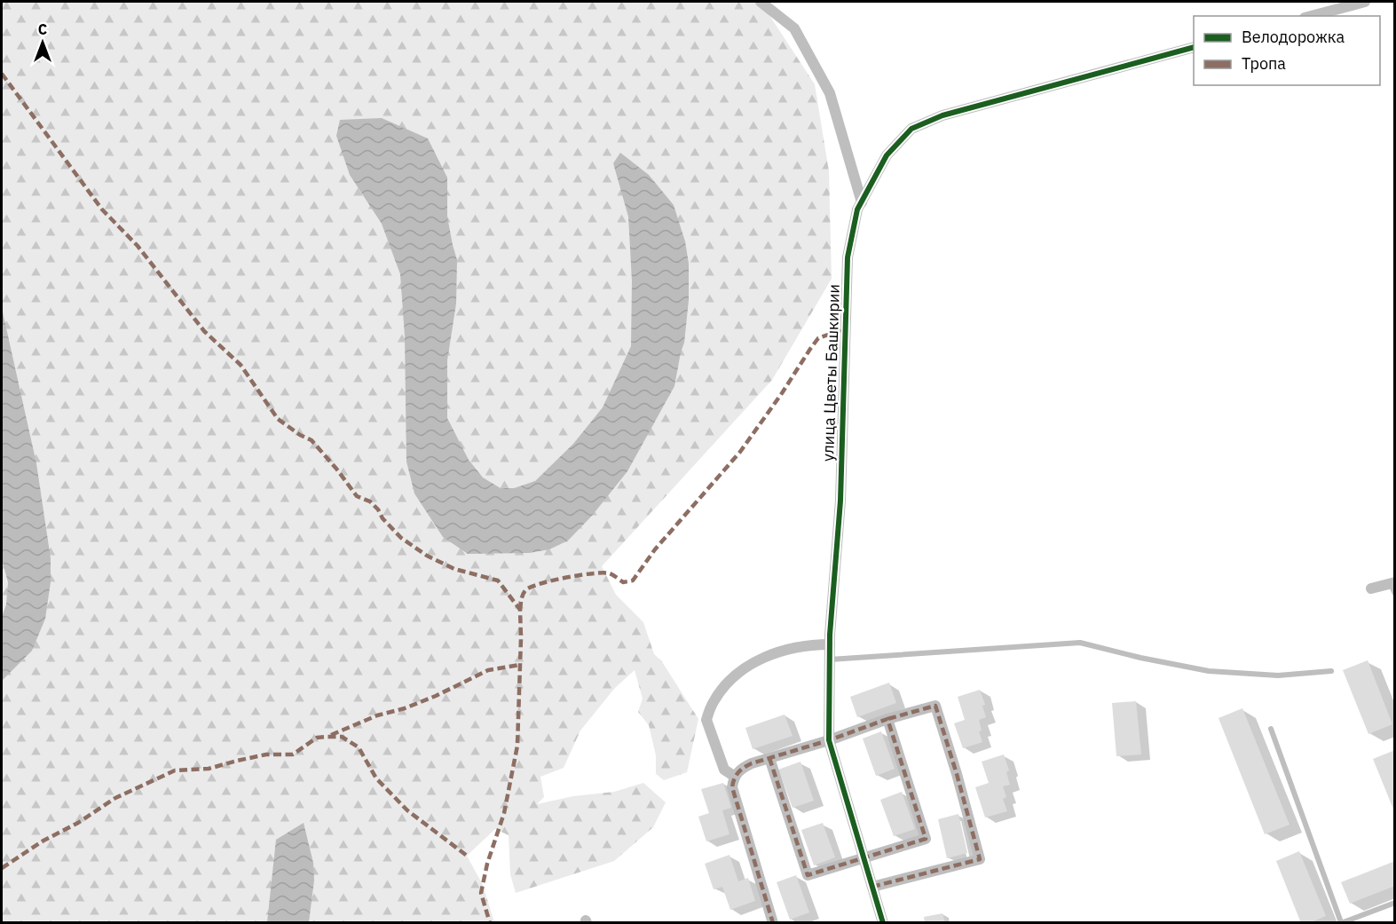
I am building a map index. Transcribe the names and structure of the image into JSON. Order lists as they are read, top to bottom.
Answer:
{
  "streets": {
    "street": ["улица Цветы Башкирии"]
  },
  "legend": ["Велодорожка", "Тропа"],
  "north": "top"
}
